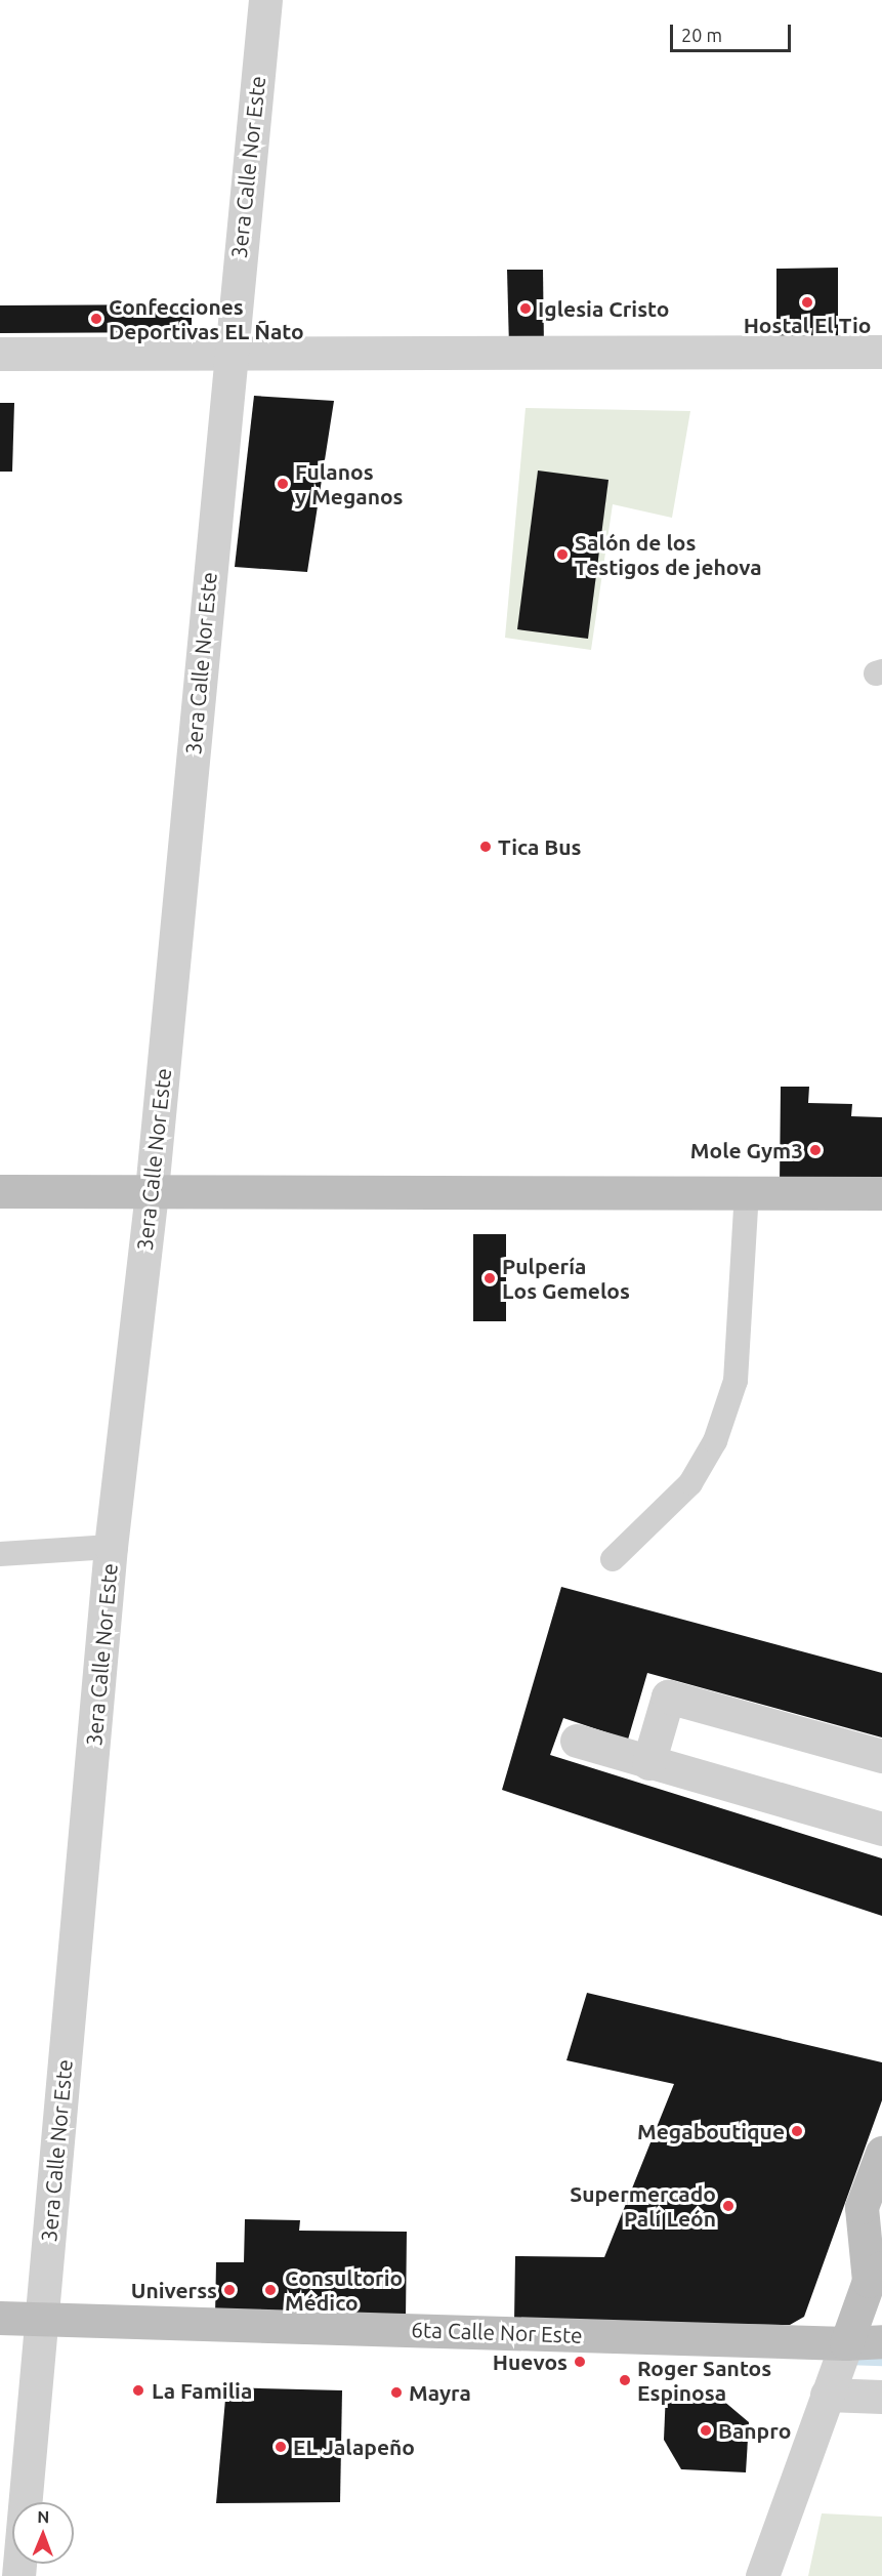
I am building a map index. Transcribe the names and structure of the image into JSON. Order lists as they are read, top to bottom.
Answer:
{
  "streets": {
    "street": ["3era Calle Nor Este", "6ta Calle Nor Este"]
  },
  "crossings": [
    ["3era Calle Nor Este", "6ta Calle Nor Este"]
  ],
  "places": [
    "Hostal El Tio",
    "Iglesia Cristo",
    "Confecciones Deportivas EL Ñato",
    "Fulanos y Meganos",
    "Salón de los Testigos de jehova",
    "Tica Bus",
    "Mole Gym3",
    "Pulpería Los Gemelos",
    "Megaboutique",
    "Supermercado Palí León",
    "Universs",
    "Consultorio Médico",
    "Huevos",
    "Roger Santos Espinosa",
    "La Familia",
    "Mayra",
    "Banpro",
    "EL Jalapeño"
  ],
  "scale_bar": "20 m",
  "north": "top"
}
